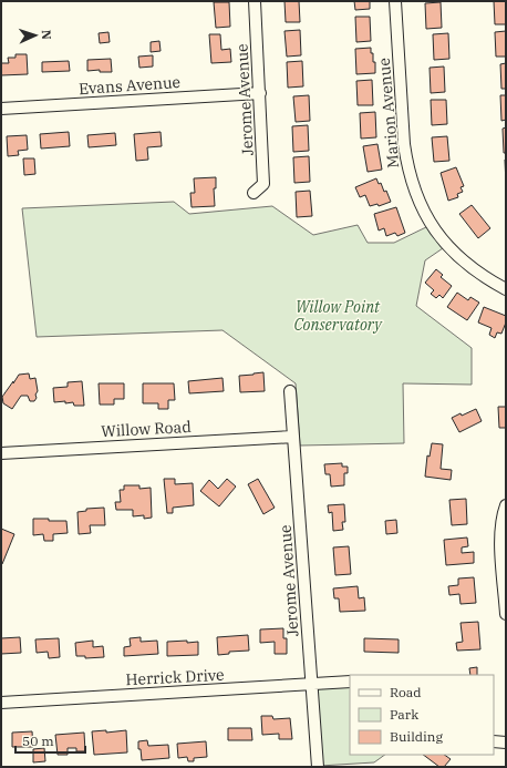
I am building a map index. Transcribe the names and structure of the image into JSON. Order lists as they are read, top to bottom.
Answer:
{
  "streets": {
    "street": [
      "Evans Avenue",
      "Jerome Avenue",
      "Marion Avenue",
      "Willow Road",
      "Herrick Drive"
    ]
  },
  "crossings": [
    ["Evans Avenue", "Jerome Avenue"],
    ["Jerome Avenue", "Willow Road"],
    ["Jerome Avenue", "Herrick Drive"]
  ],
  "parks": ["Willow Point Conservatory"],
  "legend": ["Road", "Park", "Building"],
  "scale_bar": "50 m",
  "north": "right"
}
